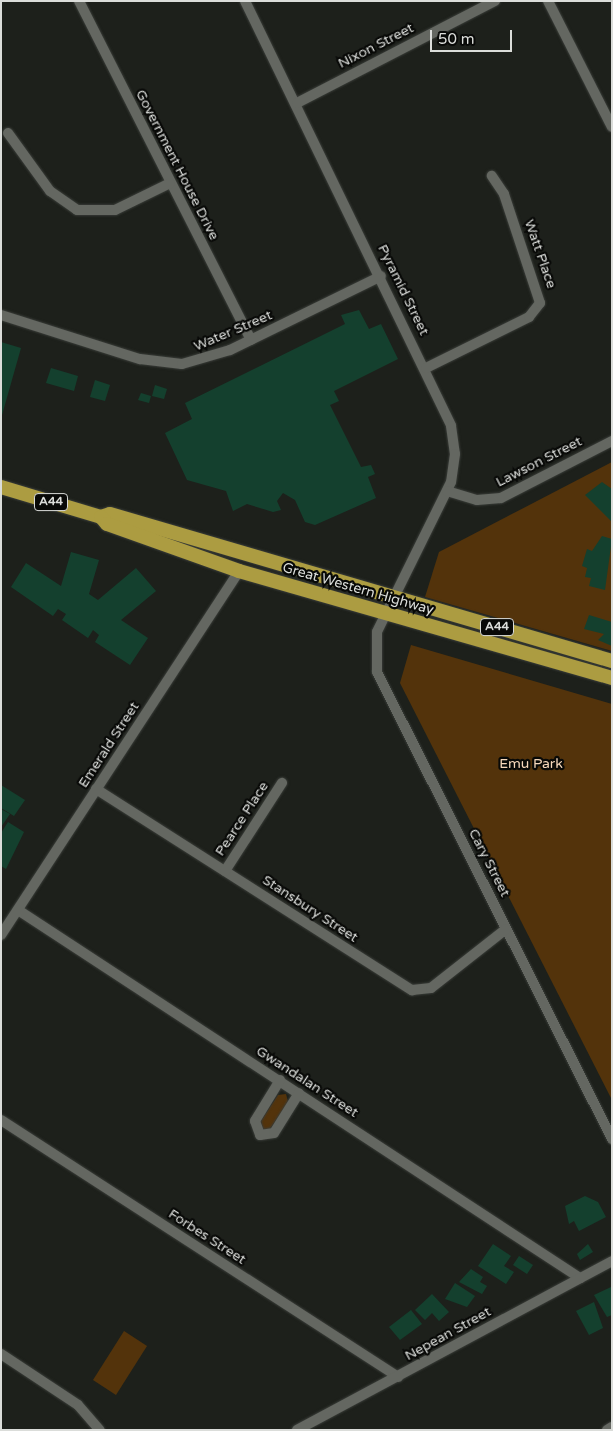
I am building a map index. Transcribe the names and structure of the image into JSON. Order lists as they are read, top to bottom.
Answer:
{
  "streets": {
    "highway": ["A44", "Great Western Highway"],
    "street": [
      "Nixon Street",
      "Government House Drive",
      "Watt Place",
      "Pyramid Street",
      "Water Street",
      "Lawson Street",
      "Emerald Street",
      "Pearce Place",
      "Cary Street",
      "Stansbury Street",
      "Gwandalan Street",
      "Forbes Street",
      "Nepean Street"
    ]
  },
  "crossings": [
    ["Nixon Street", "Pyramid Street"],
    ["Government House Drive", "Water Street"],
    ["Watt Place", "Pyramid Street"],
    ["Pyramid Street", "Water Street"],
    ["Pyramid Street", "Lawson Street"],
    ["Pyramid Street", "Great Western Highway"],
    ["Pyramid Street", "Cary Street"],
    ["Great Western Highway", "Emerald Street"],
    ["Great Western Highway", "Cary Street"],
    ["Emerald Street", "Stansbury Street"],
    ["Emerald Street", "Gwandalan Street"],
    ["Pearce Place", "Stansbury Street"],
    ["Cary Street", "Stansbury Street"],
    ["Gwandalan Street", "Nepean Street"],
    ["Forbes Street", "Nepean Street"]
  ],
  "parks": ["Emu Park"],
  "scale_bar": "50 m"
}
